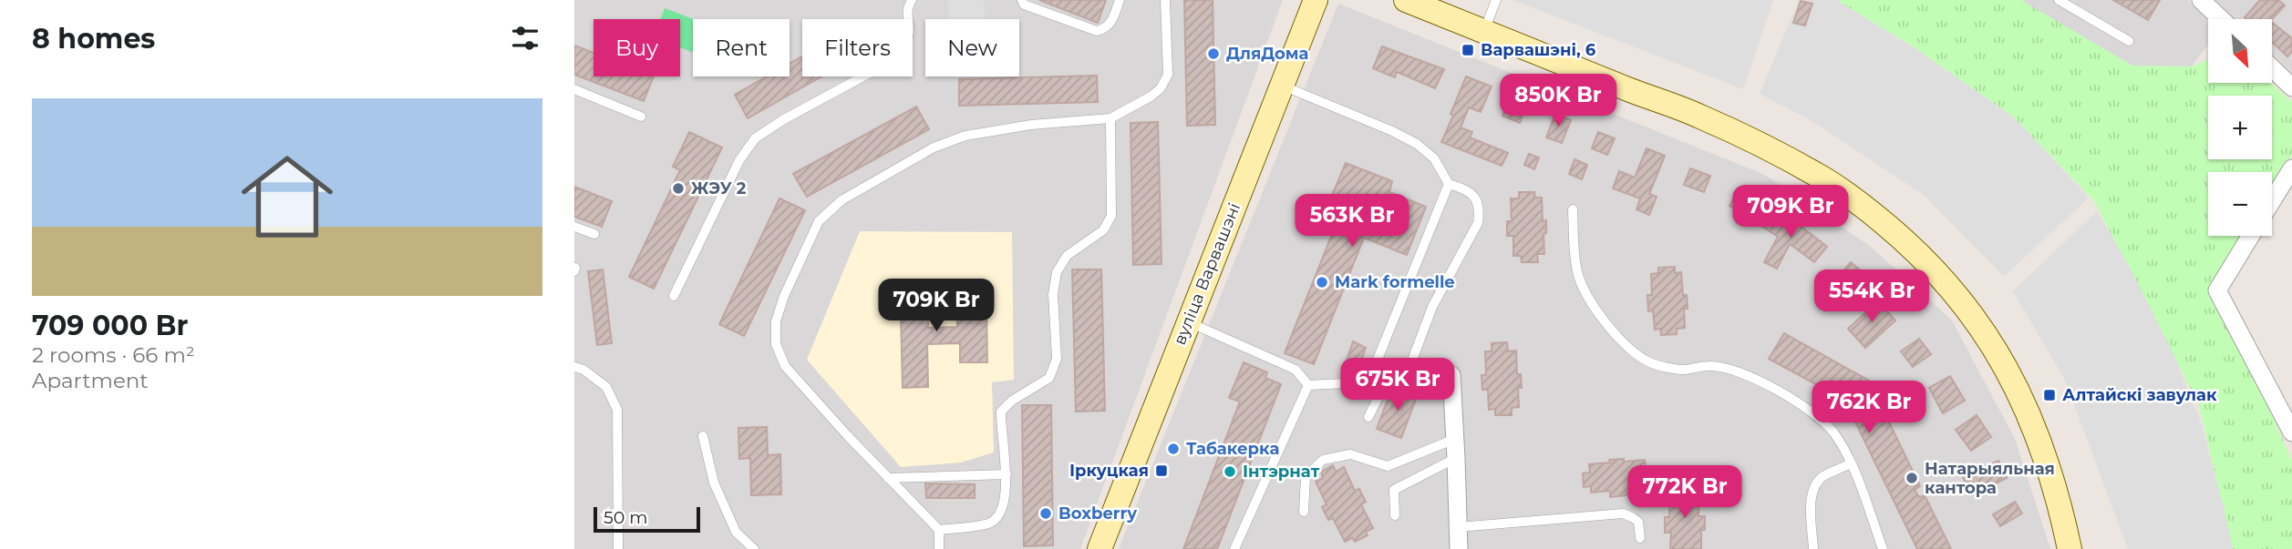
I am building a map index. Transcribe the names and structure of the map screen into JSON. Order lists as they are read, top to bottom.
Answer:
{
  "streets": {
    "main road": ["вуліца Варвашэні"]
  },
  "places": {
    "transit": ["Варвашэні, 6", "Алтайскі завулак", "Іркуцкая"],
    "other": [
      "ДляДома",
      "ЖЭУ 2",
      "Mark formelle",
      "Табакерка",
      "Інтэрнат",
      "Натарыяльная кантора",
      "Boxberry"
    ]
  },
  "scale_bar": "50 m",
  "north": "bottom right",
  "page": {
    "heading": "8 homes",
    "map_buttons": ["+", "−"],
    "chip": [
      "Buy",
      "Rent",
      "Filters",
      "New"
    ],
    "price": [
      "850K Br",
      "709K Br",
      "563K Br",
      "554K Br",
      "709K Br",
      "675K Br",
      "762K Br",
      "772K Br"
    ],
    "list": [
      {
        "name": "709 000 Br",
        "note": "2 rooms · 66 m² · Apartment"
      }
    ],
    "scale": "50 m"
  }
}
